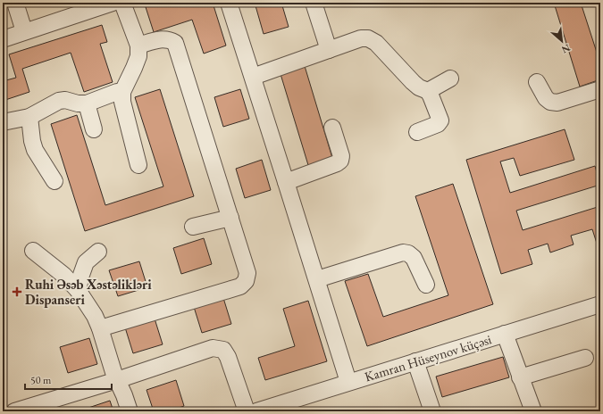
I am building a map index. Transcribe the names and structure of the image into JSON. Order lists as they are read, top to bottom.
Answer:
{
  "streets": {
    "street": ["Kamran Hüseynov küçəsi"]
  },
  "places": {
    "health": ["Ruhi Əsəb Xəstəlikləri Dispanseri"]
  },
  "scale_bar": "50 m",
  "north": "bottom right"
}
